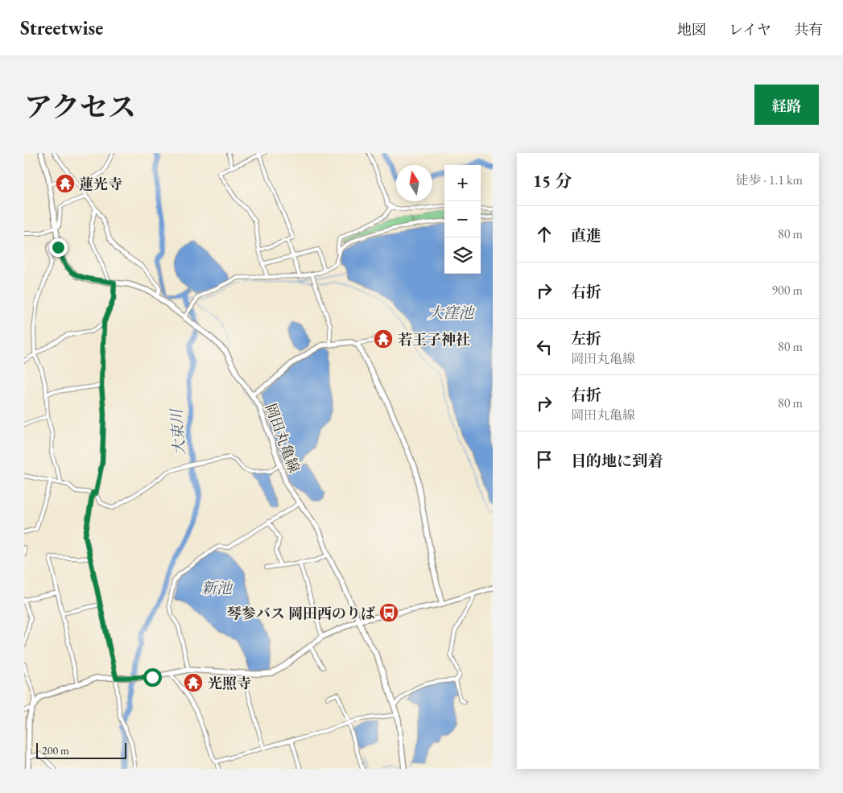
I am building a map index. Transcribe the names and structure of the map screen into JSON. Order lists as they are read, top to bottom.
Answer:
{
  "streets": {
    "street": ["岡田丸亀線"]
  },
  "water": ["大窪池", "大束川", "新池"],
  "places": {
    "temple": ["蓮光寺", "若王子神社", "光照寺"],
    "bus stop": ["琴参バス 岡田西のりば"]
  },
  "scale_bar": "200 m",
  "north": "top",
  "page": {
    "header": "Streetwise",
    "nav": ["地図", "レイヤ", "共有"],
    "title": "アクセス",
    "buttons": "経路",
    "heading": ["15 分", "徒歩 · 1.1 km"],
    "map_buttons": ["+", "−"],
    "list": [
      ["直進", "80 m"],
      ["右折", "900 m"],
      ["左折", "岡田丸亀線", "80 m"],
      ["右折", "岡田丸亀線", "80 m"],
      "目的地に到着"
    ],
    "scale": "200 m"
  }
}
